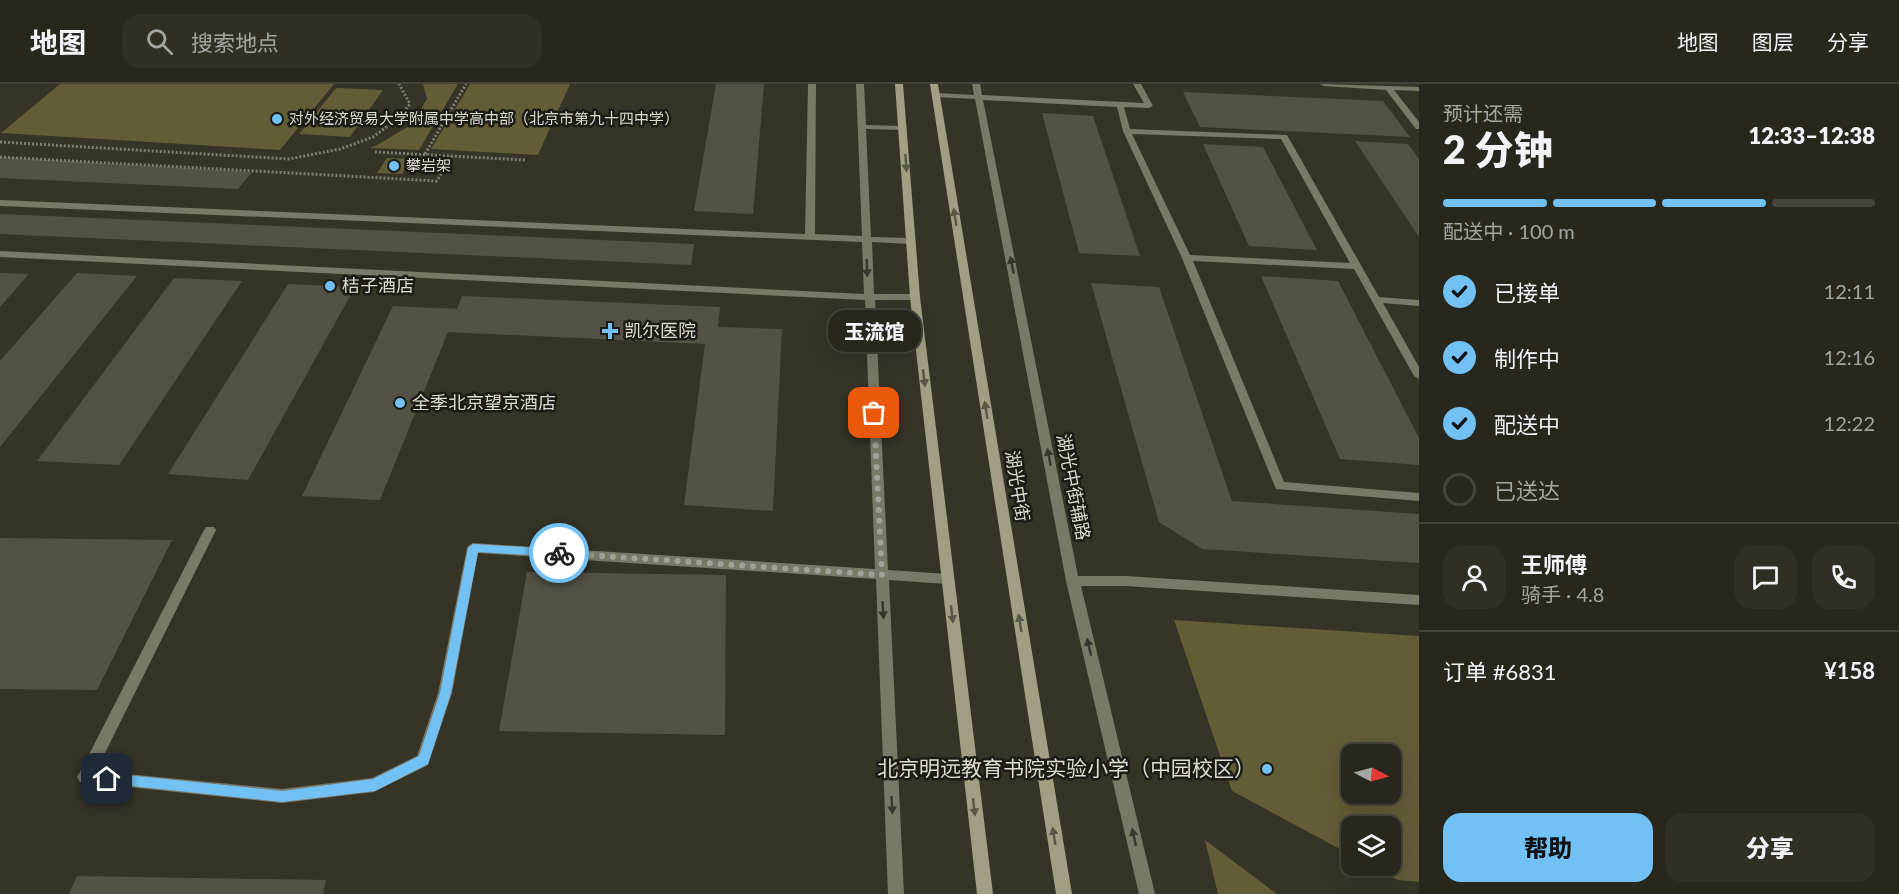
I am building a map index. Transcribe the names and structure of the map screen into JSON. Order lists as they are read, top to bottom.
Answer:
{
  "streets": {
    "main road": ["湖光中街"],
    "street": ["湖光中街辅路"]
  },
  "one_way": ["湖光中街辅路"],
  "places": {
    "other": [
      "对外经济贸易大学附属中学高中部（北京市第九十四中学）",
      "攀岩架",
      "桔子酒店",
      "全季北京望京酒店",
      "玉流馆",
      "北京明远教育书院实验小学（中园校区）"
    ],
    "health": ["凯尔医院"]
  },
  "north": "right",
  "page": {
    "header": "地图",
    "search": "搜索地点",
    "nav": ["地图", "图层", "分享"],
    "heading": ["2 分钟", "预计还需", "12:33–12:38"],
    "panel": [
      "王师傅",
      "骑手 · 4.8",
      "订单 #6831",
      "¥158"
    ],
    "bar": "配送中 · 100 m",
    "list": [
      ["已接单", "12:11"],
      ["制作中", "12:16"],
      ["配送中", "12:22"],
      "已送达"
    ],
    "bubble": "玉流馆",
    "buttons": ["帮助", "分享"]
  }
}
